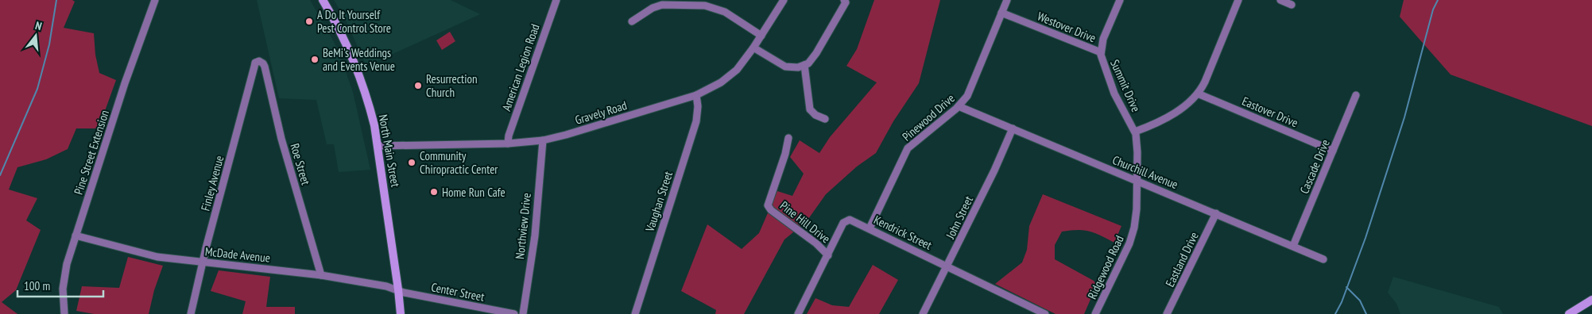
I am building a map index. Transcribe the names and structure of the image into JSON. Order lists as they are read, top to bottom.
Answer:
{
  "streets": {
    "main road": ["North Main Street"],
    "street": [
      "Westover Drive",
      "American Legion Road",
      "Summit Drive",
      "Eastover Drive",
      "Gravely Road",
      "Pinewood Drive",
      "Pine Street Extension",
      "Roe Street",
      "Cascade Drive",
      "Churchill Avenue",
      "Finley Avenue",
      "Vaughan Street",
      "John Street",
      "Pine Hill Drive",
      "Northview Drive",
      "Kendrick Street",
      "McDade Avenue",
      "Eastland Drive",
      "Ridgewood Road",
      "Center Street"
    ]
  },
  "crossings": [
    ["Westover Drive", "Summit Drive"],
    ["Westover Drive", "Pinewood Drive"],
    ["American Legion Road", "Gravely Road"],
    ["Summit Drive", "Churchill Avenue"],
    ["Summit Drive", "Ridgewood Road"],
    ["Eastover Drive", "Cascade Drive"],
    ["Gravely Road", "North Main Street"],
    ["Gravely Road", "Vaughan Street"],
    ["Gravely Road", "Northview Drive"],
    ["Pinewood Drive", "Churchill Avenue"],
    ["Pinewood Drive", "Kendrick Street"],
    ["North Main Street", "McDade Avenue"],
    ["North Main Street", "Center Street"],
    ["Pine Street Extension", "McDade Avenue"],
    ["Roe Street", "Finley Avenue"],
    ["Roe Street", "McDade Avenue"],
    ["Cascade Drive", "Churchill Avenue"],
    ["Churchill Avenue", "John Street"],
    ["Churchill Avenue", "Eastland Drive"],
    ["Churchill Avenue", "Ridgewood Road"],
    ["Finley Avenue", "McDade Avenue"],
    ["John Street", "Kendrick Street"],
    ["Pine Hill Drive", "Kendrick Street"],
    ["McDade Avenue", "Center Street"]
  ],
  "places": [
    "A Do It Yourself Pest Control Store",
    "BeMi's Weddings and Events Venue",
    "Resurrection Church",
    "Community Chiropractic Center",
    "Home Run Cafe"
  ],
  "scale_bar": "100 m",
  "north": "top"
}
